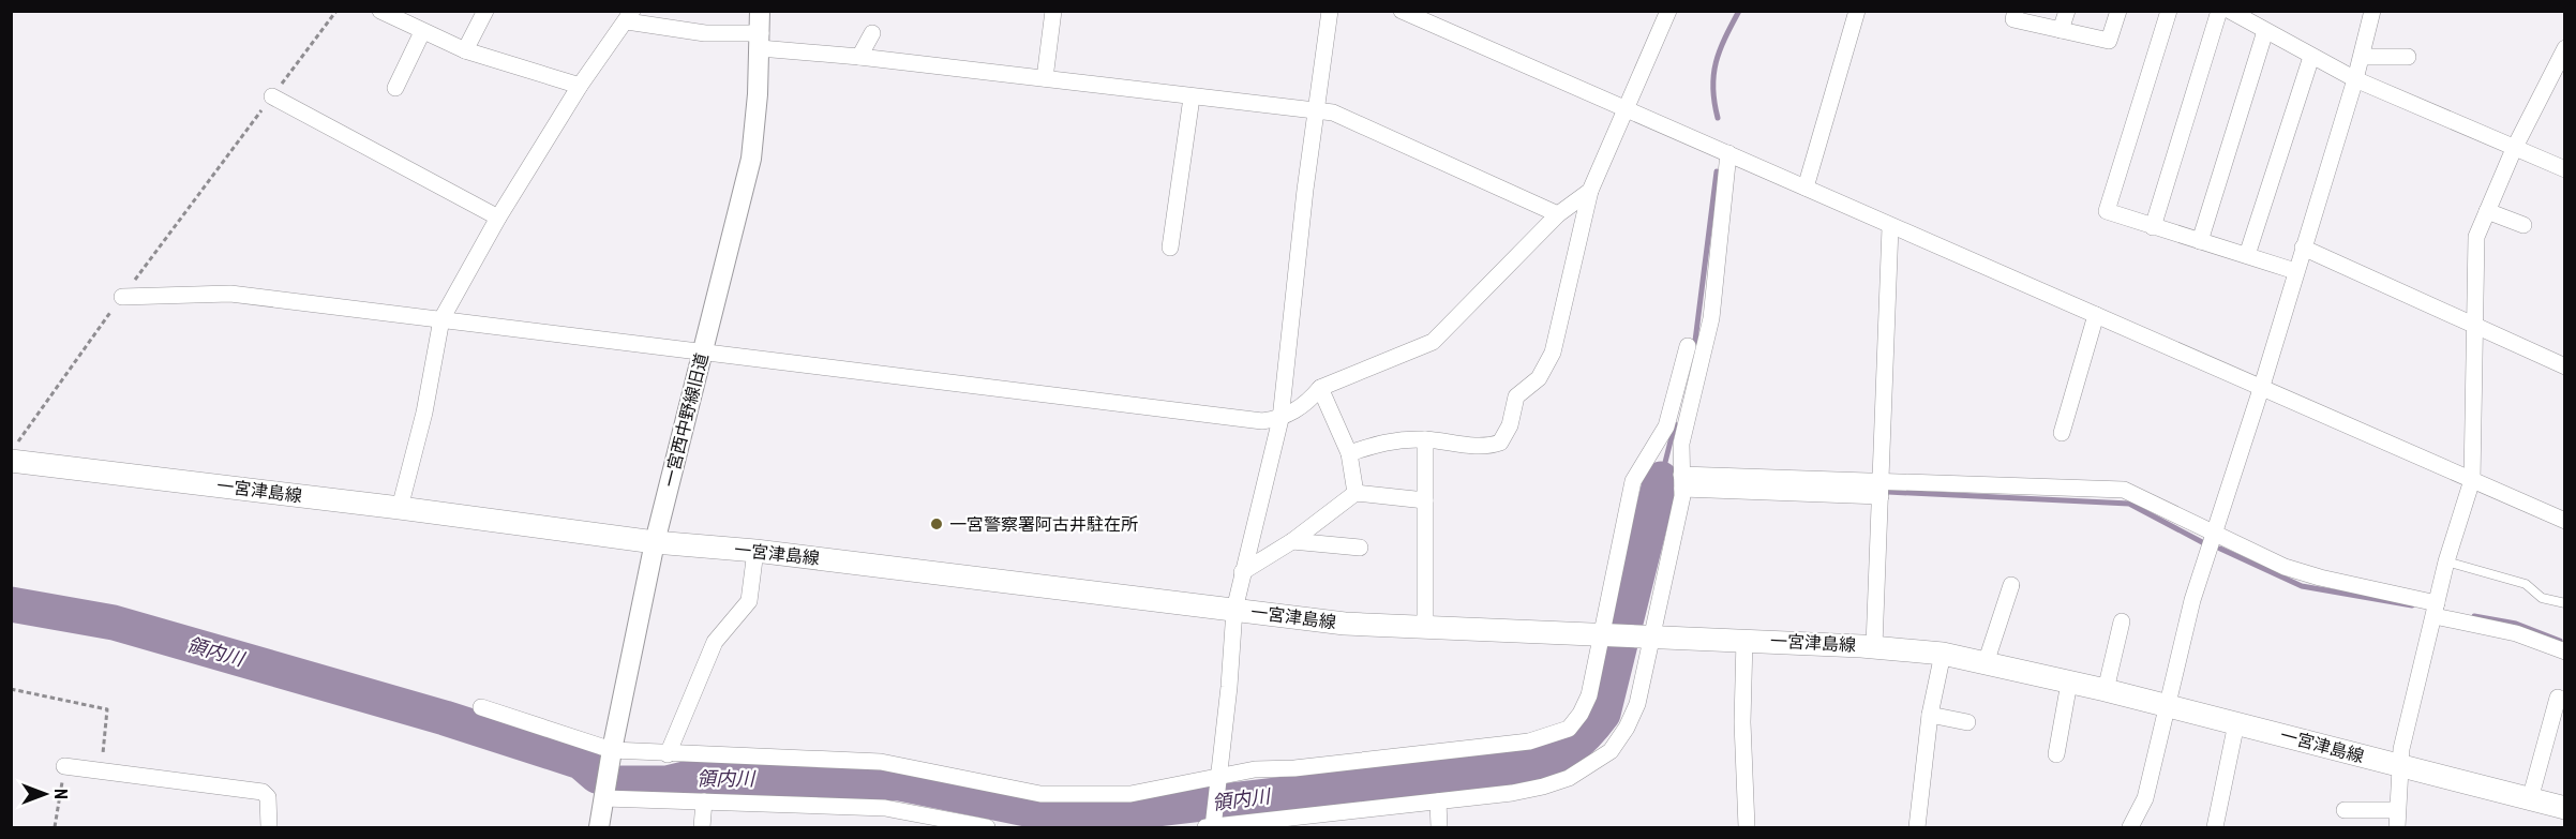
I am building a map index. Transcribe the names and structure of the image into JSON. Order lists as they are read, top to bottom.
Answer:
{
  "streets": {
    "main road": ["一宮津島線"],
    "street": ["一宮西中野線旧道"]
  },
  "crossings": [
    ["一宮西中野線旧道", "一宮津島線"]
  ],
  "water": ["領内川"],
  "places": ["一宮警察署阿古井駐在所"],
  "north": "right"
}
